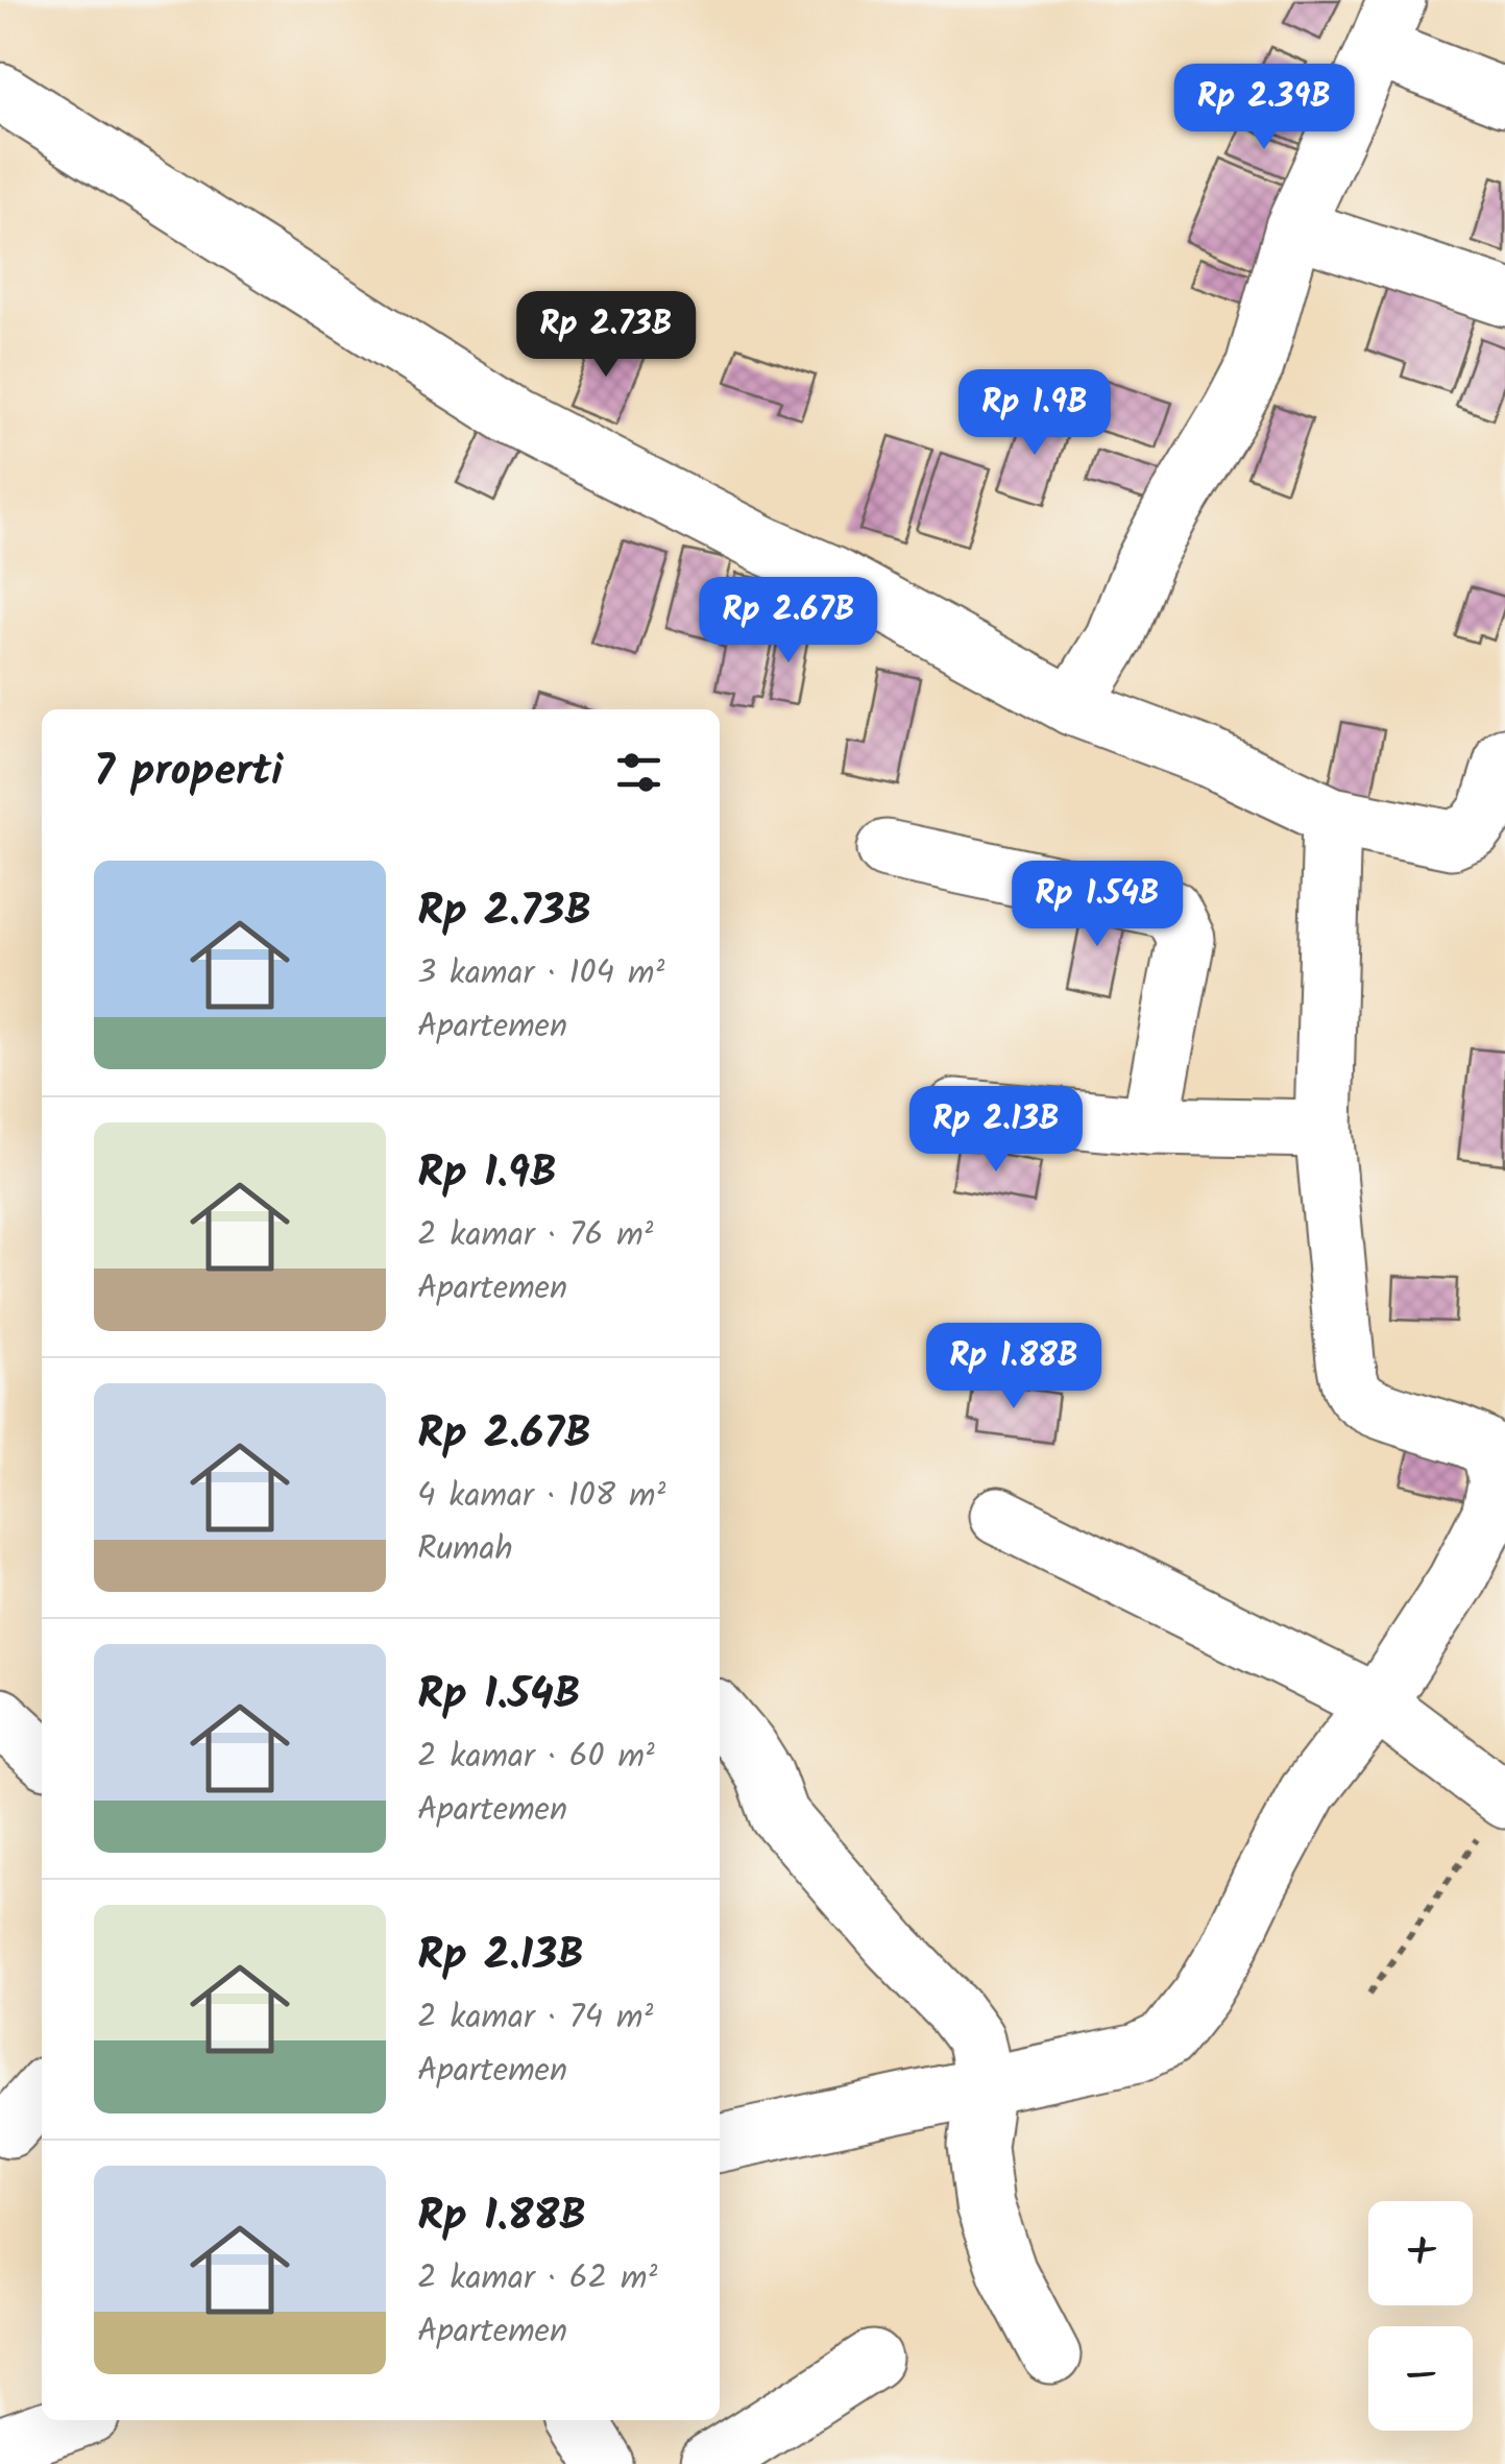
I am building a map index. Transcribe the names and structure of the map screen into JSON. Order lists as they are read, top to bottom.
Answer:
{
  "page": {
    "price": [
      "Rp 2.39B",
      "Rp 2.73B",
      "Rp 1.9B",
      "Rp 2.67B",
      "Rp 1.54B",
      "Rp 2.13B",
      "Rp 1.88B"
    ],
    "heading": "7 properti",
    "list": [
      {
        "name": "Rp 2.73B",
        "note": "3 kamar · 104 m² · Apartemen"
      },
      {
        "name": "Rp 1.9B",
        "note": "2 kamar · 76 m² · Apartemen"
      },
      {
        "name": "Rp 2.67B",
        "note": "4 kamar · 108 m² · Rumah"
      },
      {
        "name": "Rp 1.54B",
        "note": "2 kamar · 60 m² · Apartemen"
      },
      {
        "name": "Rp 2.13B",
        "note": "2 kamar · 74 m² · Apartemen"
      },
      {
        "name": "Rp 1.88B",
        "note": "2 kamar · 62 m² · Apartemen"
      }
    ],
    "map_buttons": ["+", "−"]
  }
}
